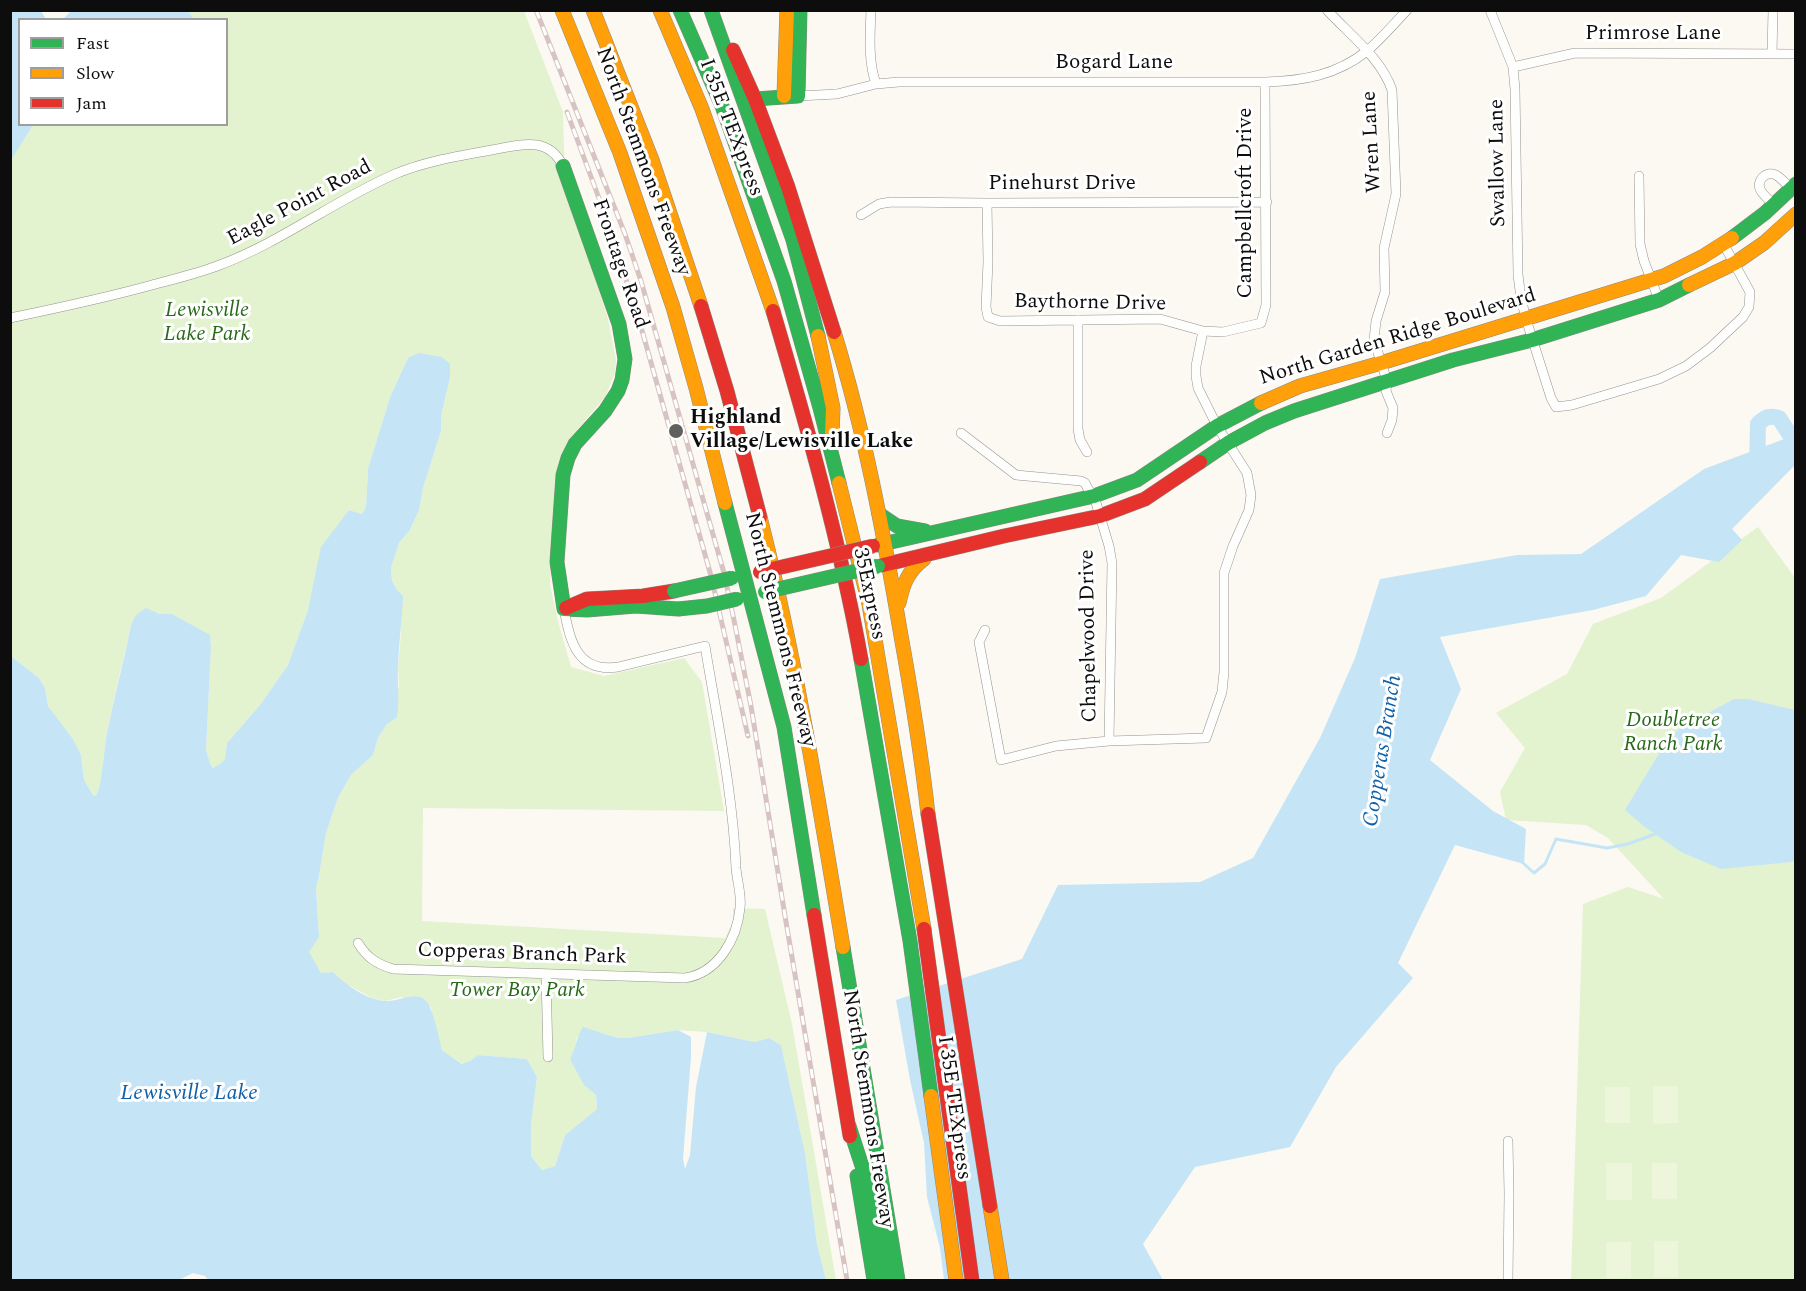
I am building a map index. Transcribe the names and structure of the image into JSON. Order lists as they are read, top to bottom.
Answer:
{
  "streets": {
    "main road": [
      "I 35E TEXpress",
      "North Stemmons Freeway",
      "Frontage Road",
      "North Garden Ridge Boulevard",
      "35Express"
    ],
    "street": [
      "Primrose Lane",
      "Bogard Lane",
      "Wren Lane",
      "Swallow Lane",
      "Pinehurst Drive",
      "Campbellcroft Drive",
      "Eagle Point Road",
      "Baythorne Drive",
      "Chapelwood Drive",
      "Copperas Branch Park"
    ]
  },
  "crossings": [
    ["Primrose Lane", "Swallow Lane"],
    ["Bogard Lane", "Wren Lane"],
    ["Bogard Lane", "Campbellcroft Drive"],
    ["I 35E TEXpress", "35Express"],
    ["Wren Lane", "North Garden Ridge Boulevard"],
    ["North Stemmons Freeway", "North Garden Ridge Boulevard"],
    ["Swallow Lane", "North Garden Ridge Boulevard"],
    ["Pinehurst Drive", "Campbellcroft Drive"],
    ["Pinehurst Drive", "Baythorne Drive"],
    ["Campbellcroft Drive", "Baythorne Drive"],
    ["Eagle Point Road", "Frontage Road"],
    ["Frontage Road", "North Garden Ridge Boulevard"],
    ["Frontage Road", "Copperas Branch Park"],
    ["North Garden Ridge Boulevard", "Chapelwood Drive"],
    ["North Garden Ridge Boulevard", "Copperas Branch Park"]
  ],
  "water": ["Copperas Branch", "Lewisville Lake"],
  "parks": ["Lewisville Lake Park", "Doubletree Ranch Park", "Tower Bay Park"],
  "places": ["Highland Village/Lewisville Lake"],
  "legend": ["Fast", "Slow", "Jam"]
}
